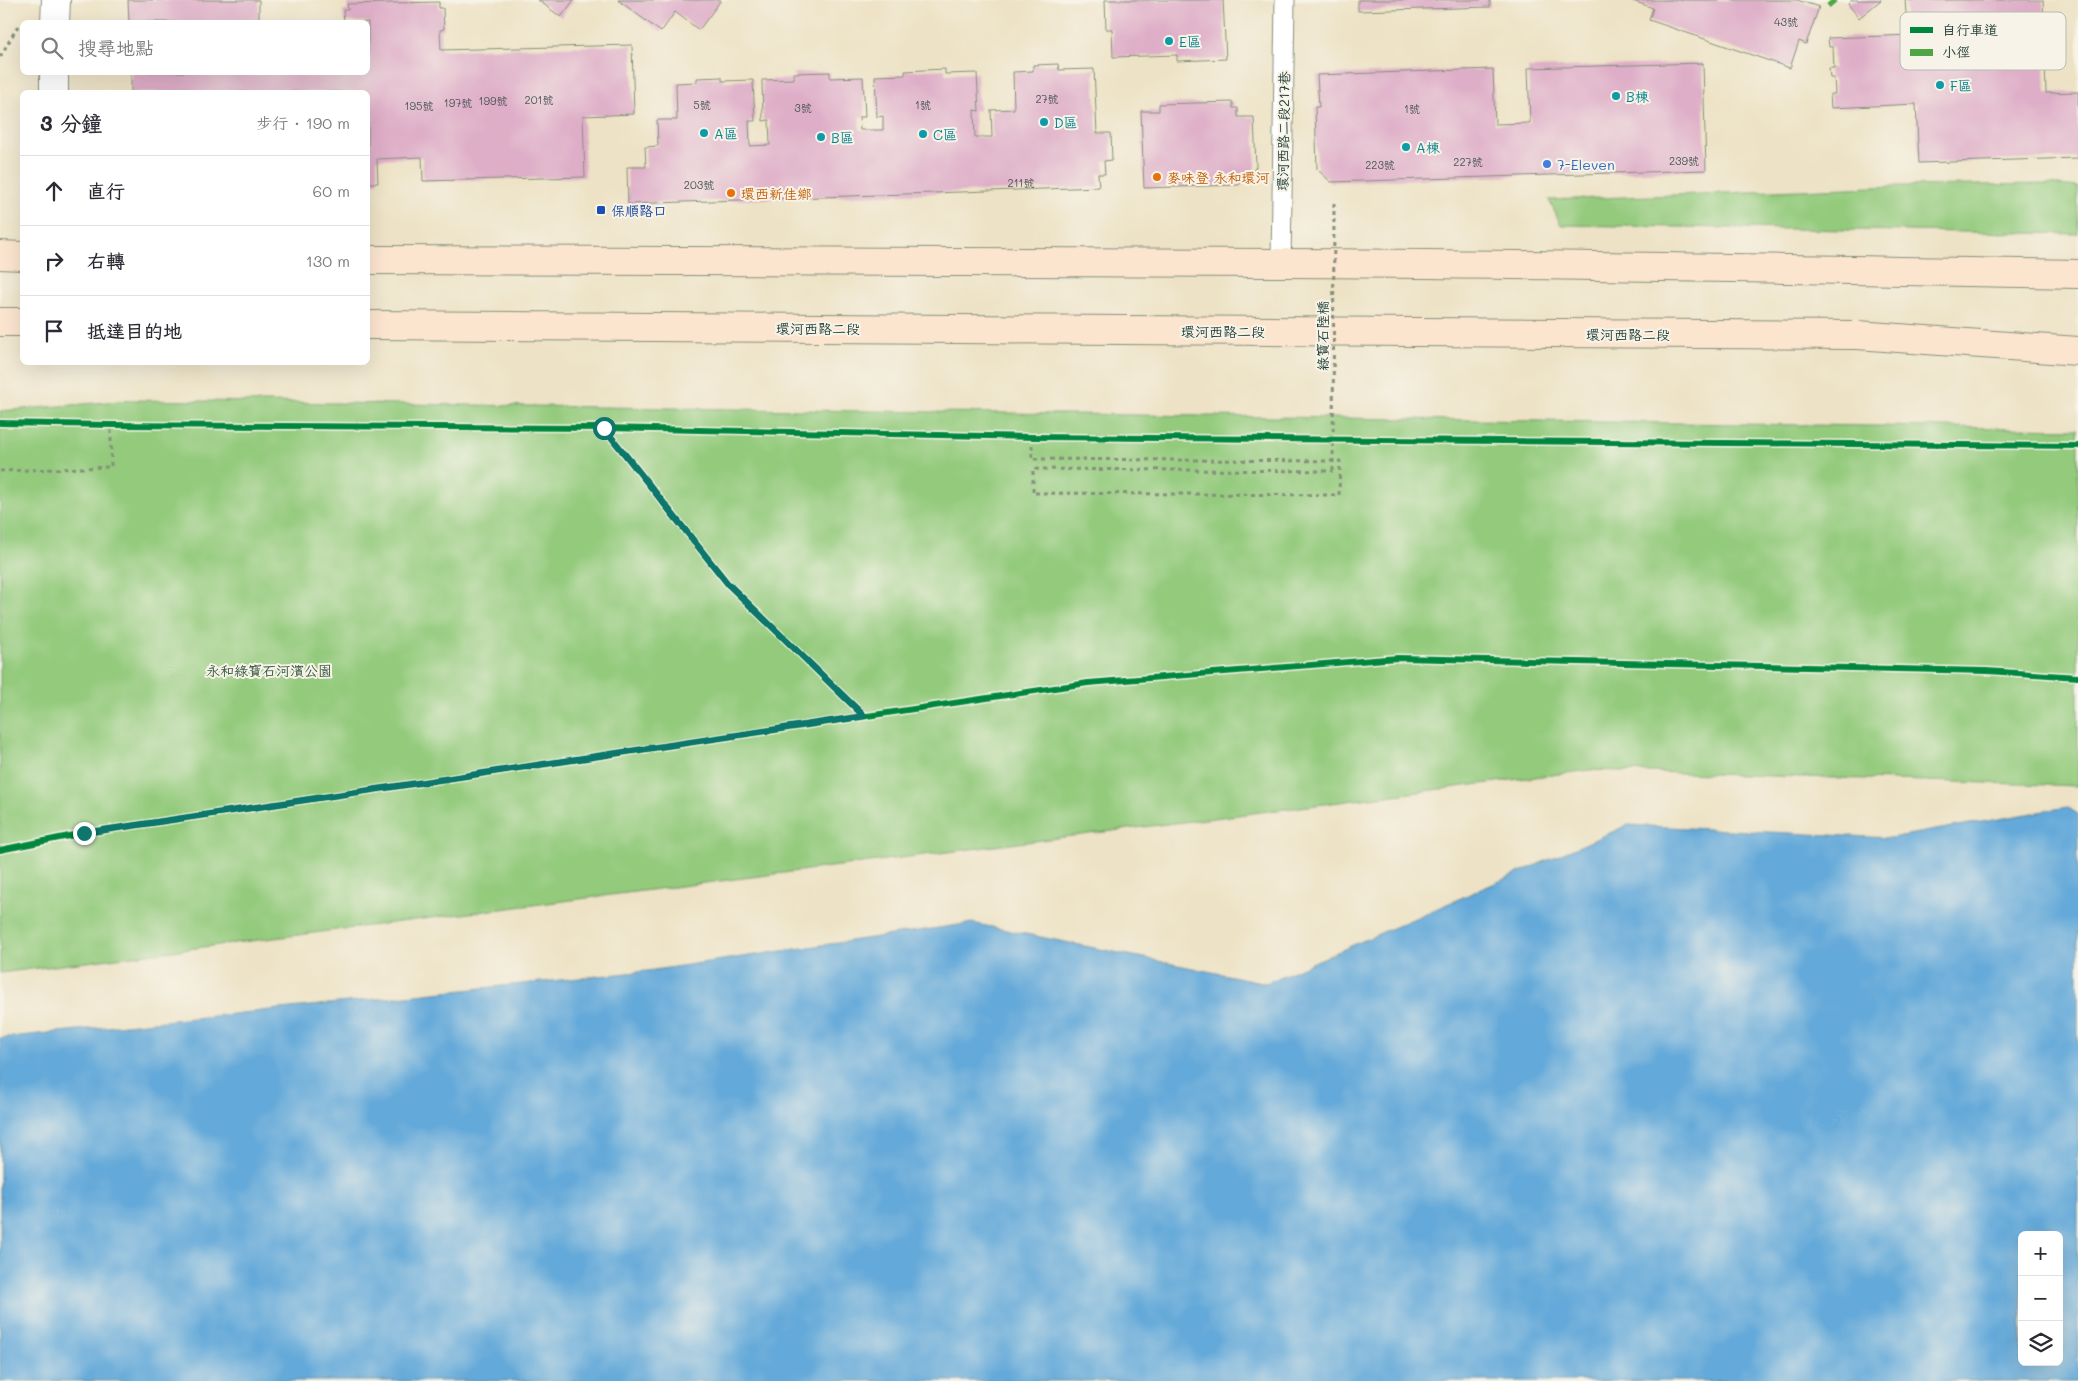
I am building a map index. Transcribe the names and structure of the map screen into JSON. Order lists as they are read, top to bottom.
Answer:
{
  "streets": {
    "main road": ["環河西路二段"],
    "lane": ["環河西路二段217巷"],
    "path": ["綠寶石陸橋"]
  },
  "parks": ["永和綠寶石河濱公園"],
  "places": {
    "other": [
      "E區",
      "F區",
      "B棟",
      "D區",
      "A區",
      "C區",
      "B區",
      "A棟",
      "7-Eleven",
      "麥味登 永和環河",
      "環西新佳鄉"
    ],
    "transit": ["保順路口"]
  },
  "house_numbers": [
    "43號",
    "27號",
    "201號",
    "199號",
    "197號",
    "5號",
    "1號",
    "195號",
    "3號",
    "1號",
    "239號",
    "227號",
    "223號",
    "211號",
    "203號"
  ],
  "legend": ["自行車道", "小徑"],
  "page": {
    "search": "搜尋地點",
    "heading": ["3 分鐘", "步行 · 190 m"],
    "list": [
      ["直行", "60 m"],
      ["右轉", "130 m"],
      "抵達目的地"
    ],
    "map_buttons": ["+", "−"]
  }
}
